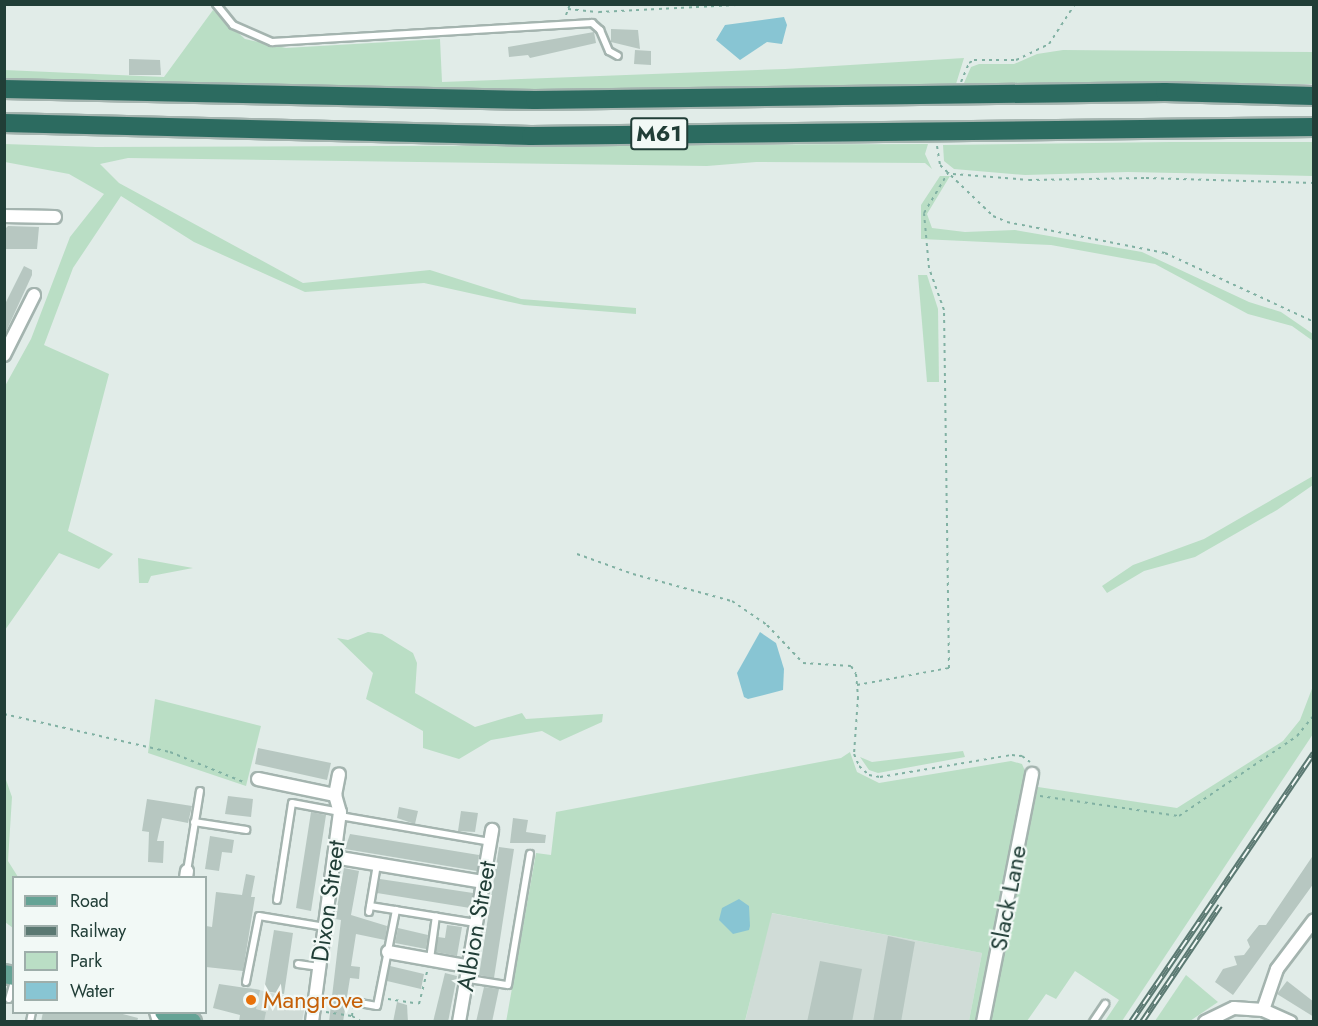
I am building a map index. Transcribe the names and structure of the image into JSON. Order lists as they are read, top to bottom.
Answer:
{
  "streets": {
    "highway": ["M61"],
    "street": ["Slack Lane", "Dixon Street", "Albion Street"]
  },
  "crossings": [
    ["Dixon Street", "Albion Street"]
  ],
  "places": ["Mangrove"],
  "legend": [
    "Road",
    "Railway",
    "Park",
    "Water"
  ]
}
